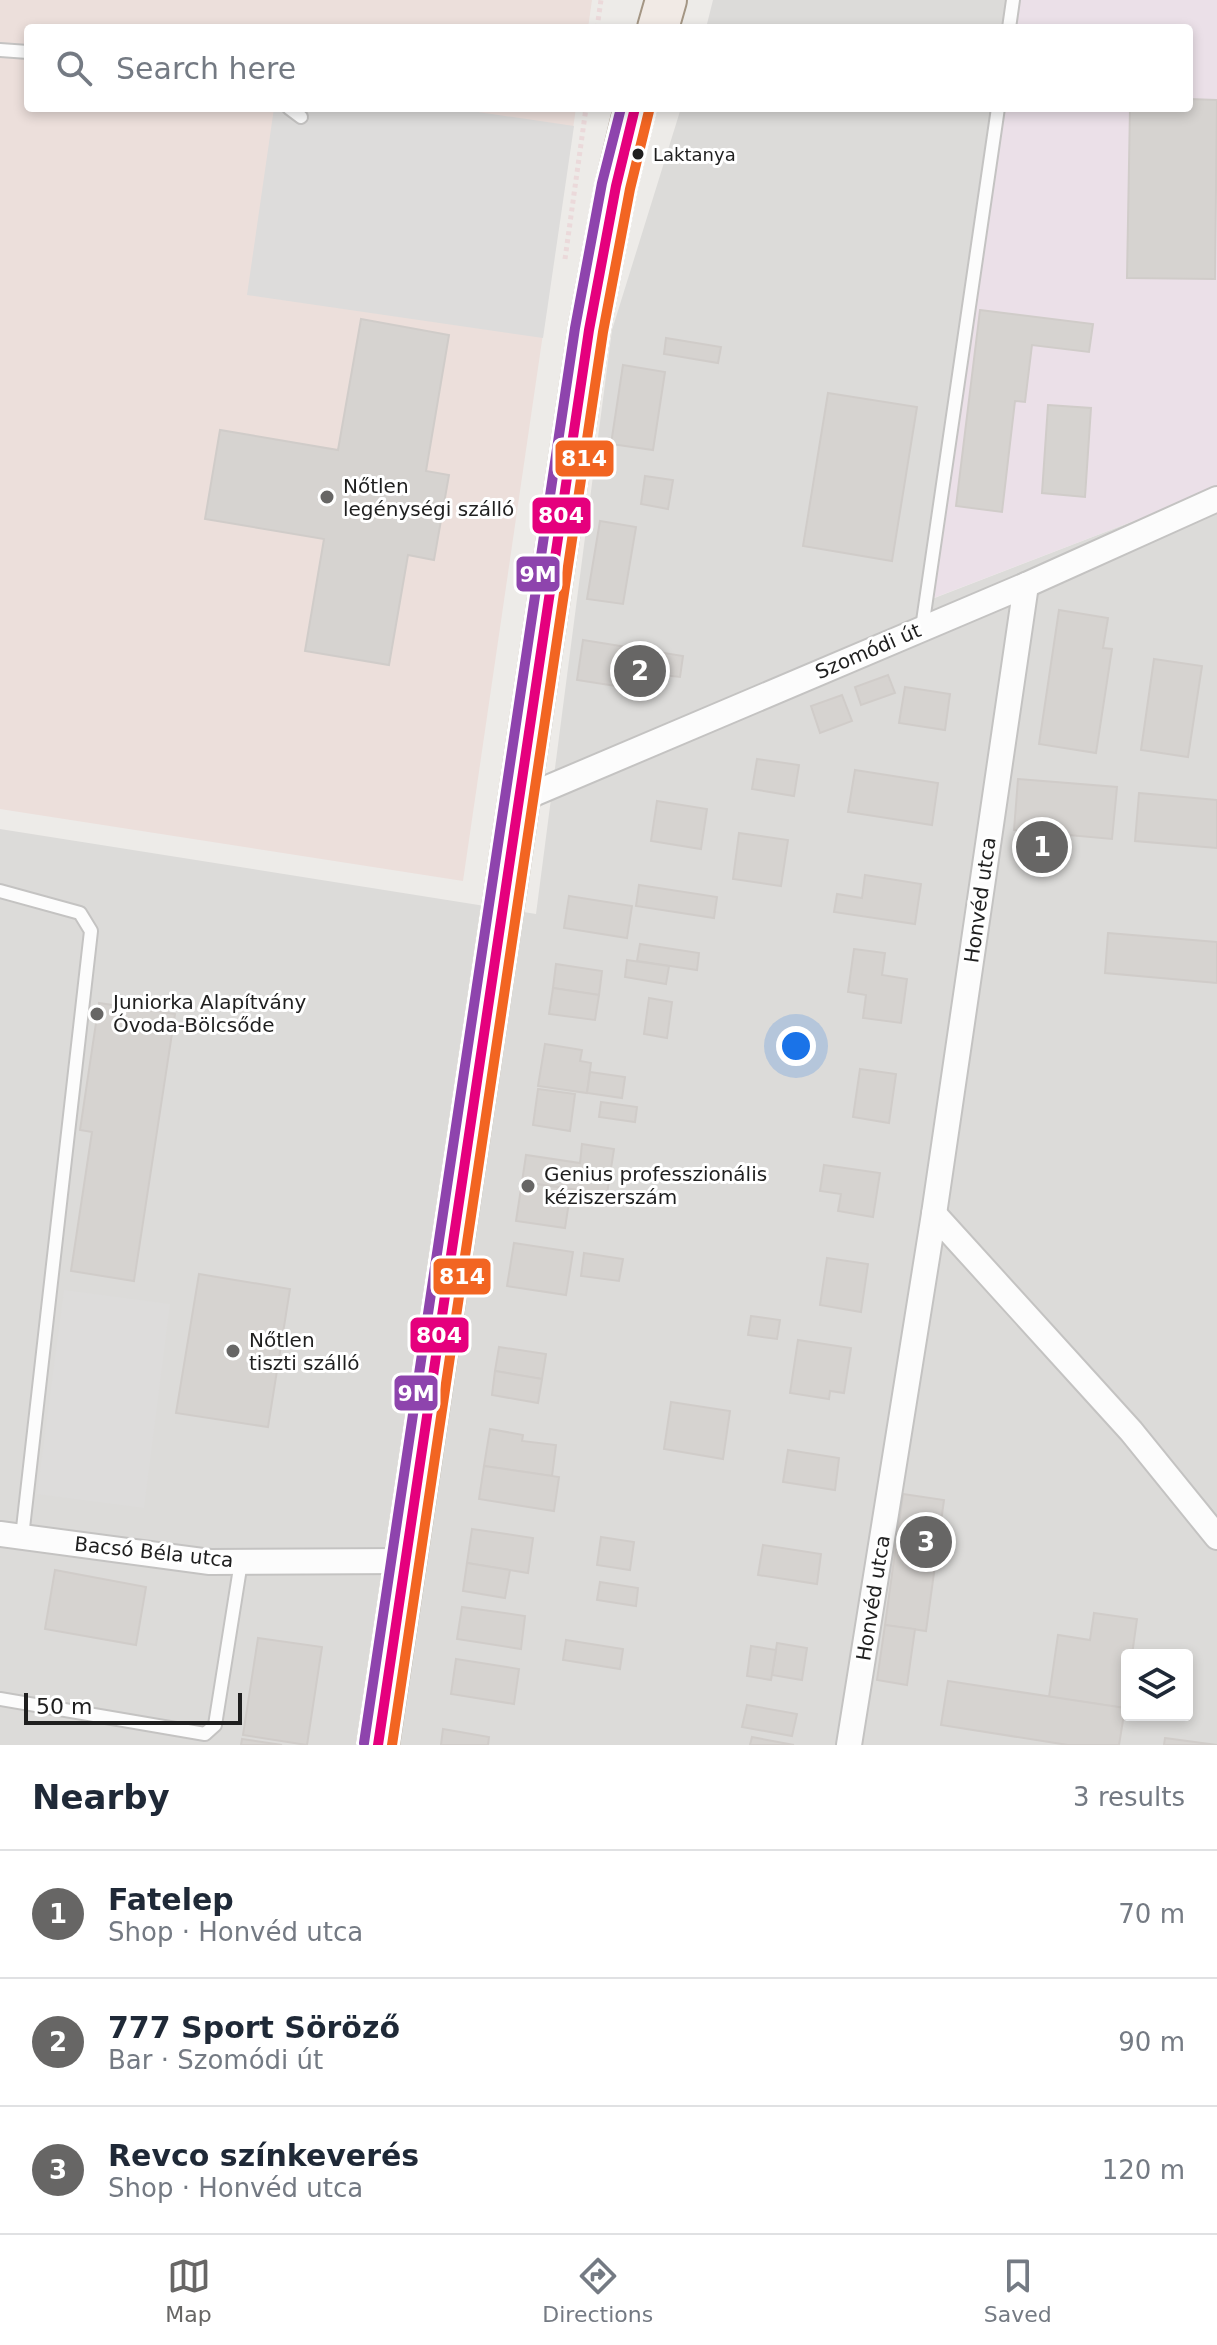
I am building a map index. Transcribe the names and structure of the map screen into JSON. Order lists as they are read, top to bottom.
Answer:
{
  "streets": {
    "street": ["Szomódi út", "Honvéd utca", "Bacsó Béla utca"]
  },
  "crossings": [
    ["Szomódi út", "Honvéd utca"]
  ],
  "places": [
    "Laktanya",
    "Nőtlen legénységi szálló",
    "Juniorka Alapítvány Óvoda-Bölcsőde",
    "Genius professzionális kéziszerszám",
    "Nőtlen tiszti szálló"
  ],
  "lines": ["transit line 804", "transit line 814", "transit line 9M"],
  "scale_bar": "50 m",
  "page": {
    "search": "Search here",
    "pins": ["2", "1", "3"],
    "scale": "50 m",
    "heading": ["Nearby", "3 results"],
    "list": [
      {
        "mark": "1",
        "name": "Fatelep",
        "note": "Shop · Honvéd utca",
        "value": "70 m"
      },
      {
        "mark": "2",
        "name": "777 Sport Söröző",
        "note": "Bar · Szomódi út",
        "value": "90 m"
      },
      {
        "mark": "3",
        "name": "Revco színkeverés",
        "note": "Shop · Honvéd utca",
        "value": "120 m"
      }
    ],
    "nav": ["Map", "Directions", "Saved"]
  }
}
